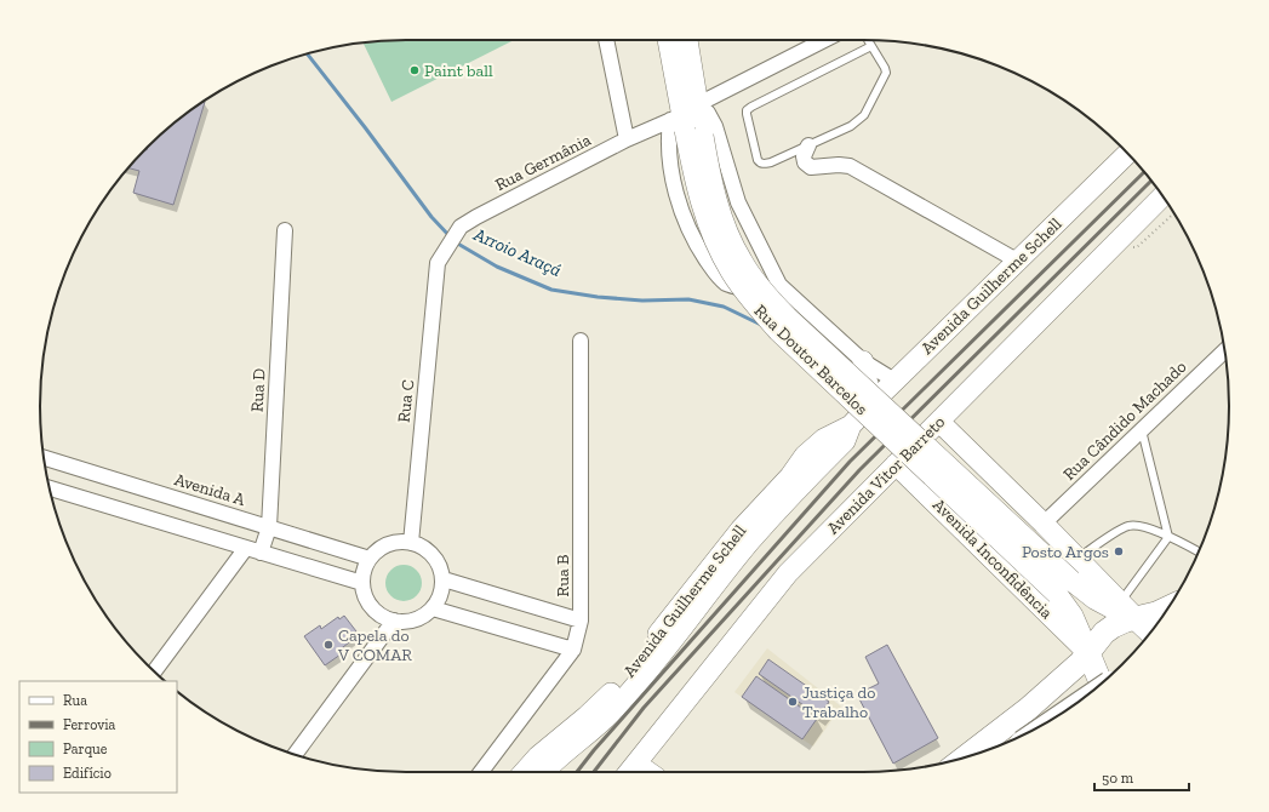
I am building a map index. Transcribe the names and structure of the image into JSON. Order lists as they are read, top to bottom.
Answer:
{
  "streets": {
    "main road": [
      "Avenida Guilherme Schell",
      "Rua Doutor Barcelos",
      "Avenida Vitor Barreto",
      "Avenida Inconfidência"
    ],
    "street": [
      "Rua Germânia",
      "Rua D",
      "Rua C",
      "Rua Cândido Machado",
      "Avenida A",
      "Rua B"
    ]
  },
  "crossings": [
    ["Rua Germânia", "Rua Doutor Barcelos"],
    ["Rua Germânia", "Rua C"],
    ["Rua Doutor Barcelos", "Avenida Inconfidência"],
    ["Rua D", "Avenida A"],
    ["Rua C", "Avenida A"],
    ["Avenida Vitor Barreto", "Avenida Inconfidência"]
  ],
  "water": ["Arroio Araçá"],
  "places": [
    "Paint ball",
    "Posto Argos",
    "Capela do V COMAR",
    "Justiça do Trabalho"
  ],
  "legend": [
    "Rua",
    "Ferrovia",
    "Parque",
    "Edifício"
  ],
  "scale_bar": "50 m"
}
